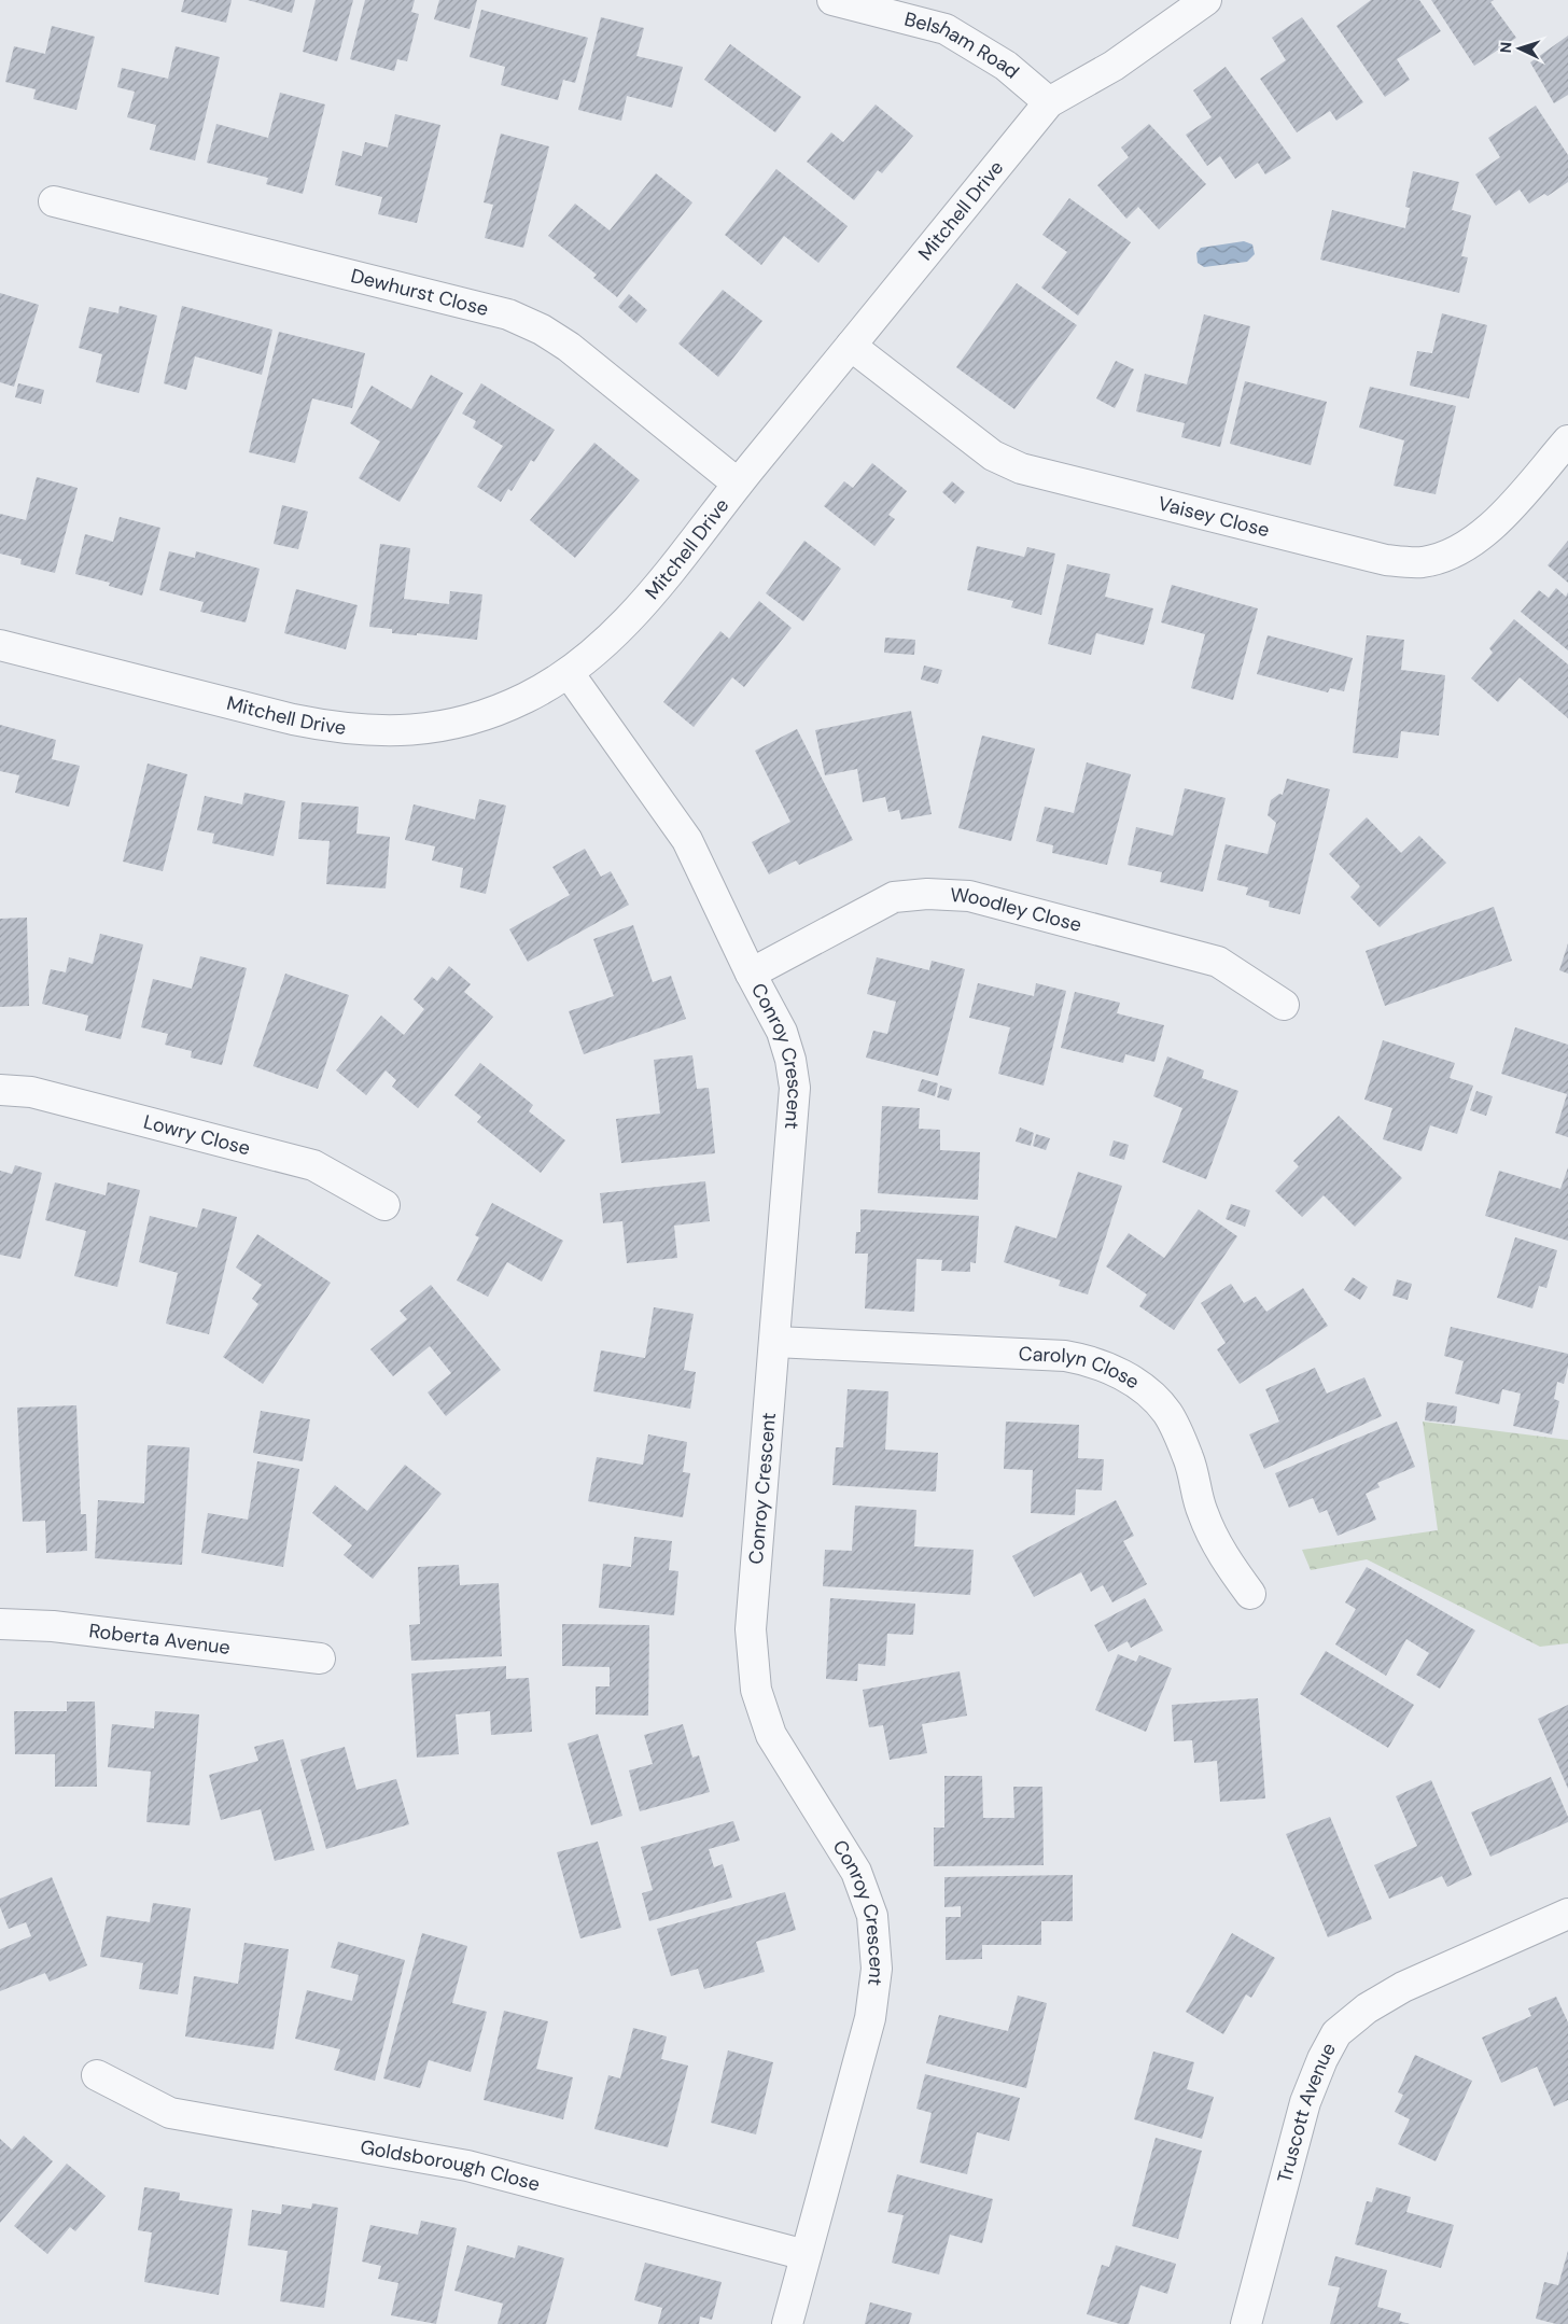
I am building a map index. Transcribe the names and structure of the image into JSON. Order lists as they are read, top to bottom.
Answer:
{
  "streets": {
    "street": [
      "Belsham Road",
      "Mitchell Drive",
      "Dewhurst Close",
      "Vaisey Close",
      "Woodley Close",
      "Conroy Crescent",
      "Lowry Close",
      "Carolyn Close",
      "Roberta Avenue",
      "Truscott Avenue",
      "Goldsborough Close"
    ]
  },
  "crossings": [
    ["Belsham Road", "Mitchell Drive"],
    ["Mitchell Drive", "Dewhurst Close"],
    ["Mitchell Drive", "Vaisey Close"],
    ["Mitchell Drive", "Conroy Crescent"],
    ["Woodley Close", "Conroy Crescent"],
    ["Conroy Crescent", "Carolyn Close"],
    ["Conroy Crescent", "Goldsborough Close"]
  ],
  "north": "left"
}
